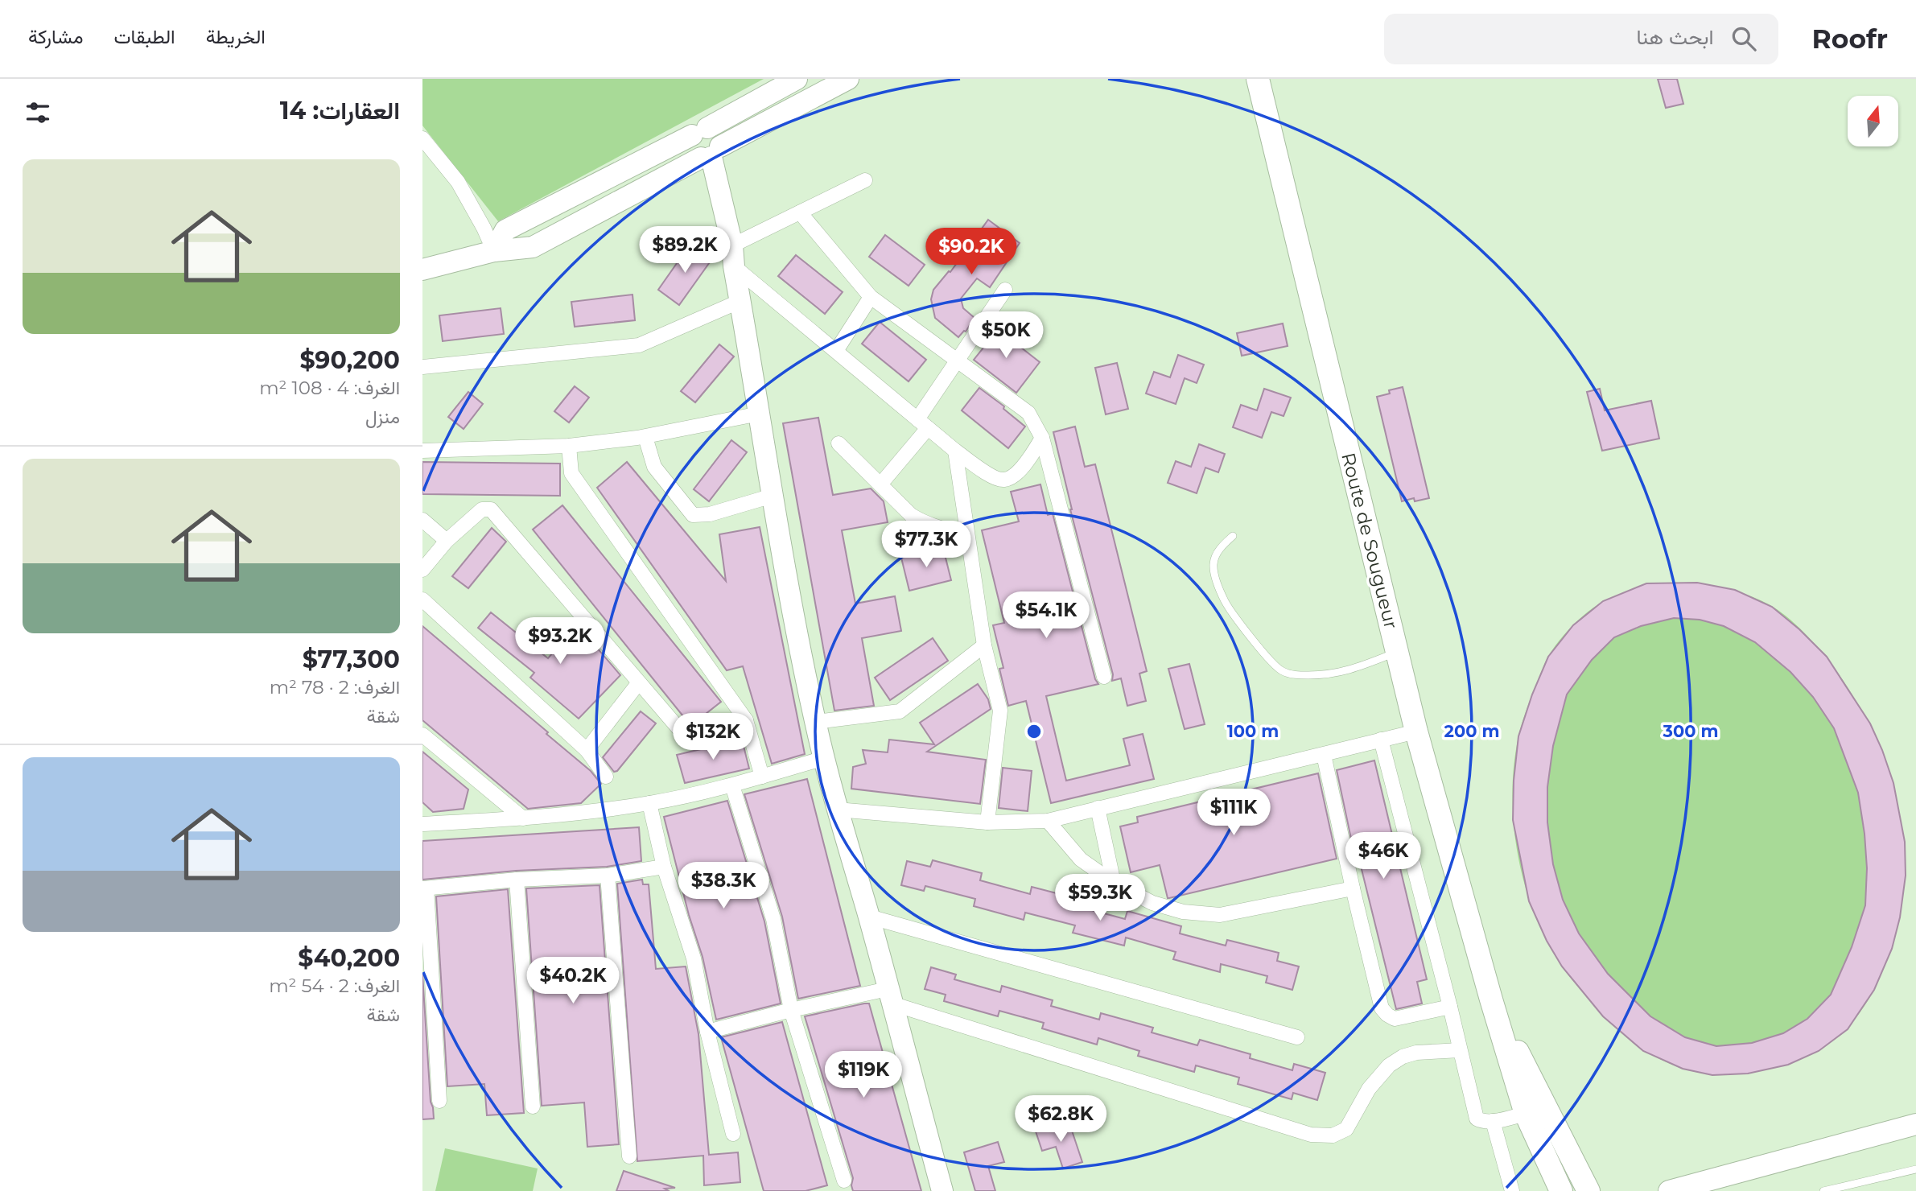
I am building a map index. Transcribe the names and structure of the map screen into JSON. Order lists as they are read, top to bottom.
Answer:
{
  "streets": {
    "main road": ["Route de Sougueur"]
  },
  "north": "top",
  "page": {
    "header": "Roofr",
    "search": "ابحث هنا",
    "nav": ["الخريطة", "الطبقات", "مشاركة"],
    "heading": "العقارات: 14",
    "list": [
      {
        "name": "$90,200",
        "note": "الغرف: 4 · 108 m² · منزل"
      },
      {
        "name": "$77,300",
        "note": "الغرف: 2 · 78 m² · شقة"
      },
      {
        "name": "$40,200",
        "note": "الغرف: 2 · 54 m² · شقة"
      }
    ],
    "price": [
      "$89.2K",
      "$90.2K",
      "$50K",
      "$77.3K",
      "$54.1K",
      "$93.2K",
      "$132K",
      "$111K",
      "$46K",
      "$38.3K",
      "$59.3K",
      "$40.2K",
      "$119K",
      "$62.8K"
    ]
  },
  "rings": ["100 m", "200 m", "300 m"]
}
